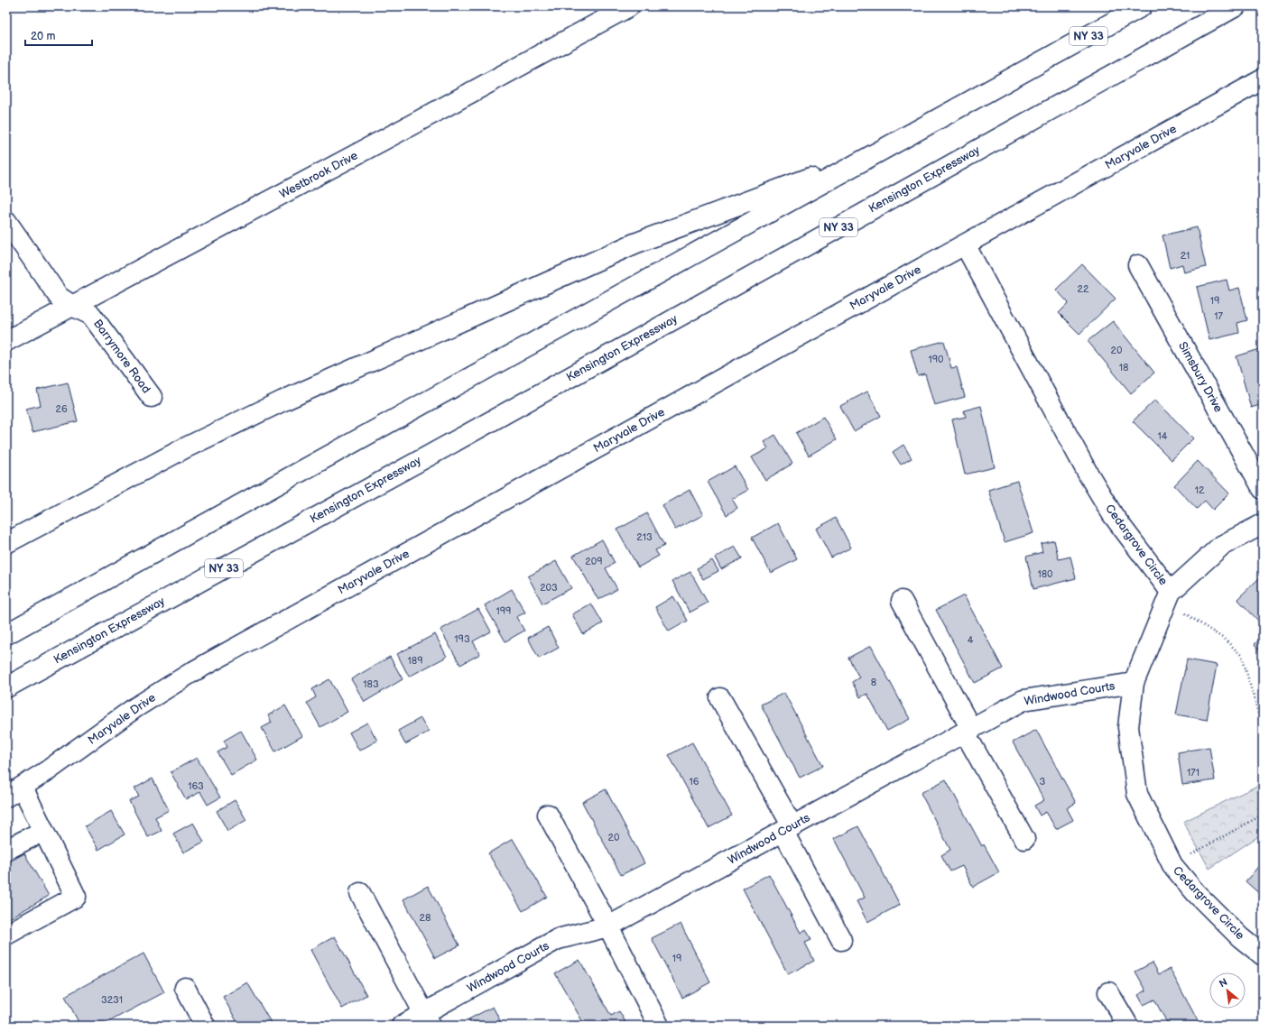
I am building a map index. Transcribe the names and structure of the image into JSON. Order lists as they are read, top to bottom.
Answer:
{
  "streets": {
    "main road": [
      "NY 33",
      "Maryvale Drive",
      "Westbrook Drive",
      "Kensington Expressway",
      "Barrymore Road",
      "Simsbury Drive",
      "Cedargrove Circle",
      "Windwood Courts"
    ]
  },
  "crossings": [
    ["Maryvale Drive", "Cedargrove Circle"],
    ["Westbrook Drive", "Barrymore Road"],
    ["Cedargrove Circle", "Windwood Courts"]
  ],
  "house_numbers": [
    "21",
    "22",
    "19",
    "17",
    "20",
    "190",
    "18",
    "26",
    "14",
    "12",
    "213",
    "209",
    "180",
    "203",
    "199",
    "193",
    "4",
    "189",
    "8",
    "183",
    "171",
    "16",
    "3",
    "163",
    "20",
    "28",
    "19",
    "3231"
  ],
  "scale_bar": "20 m",
  "north": "top left"
}
